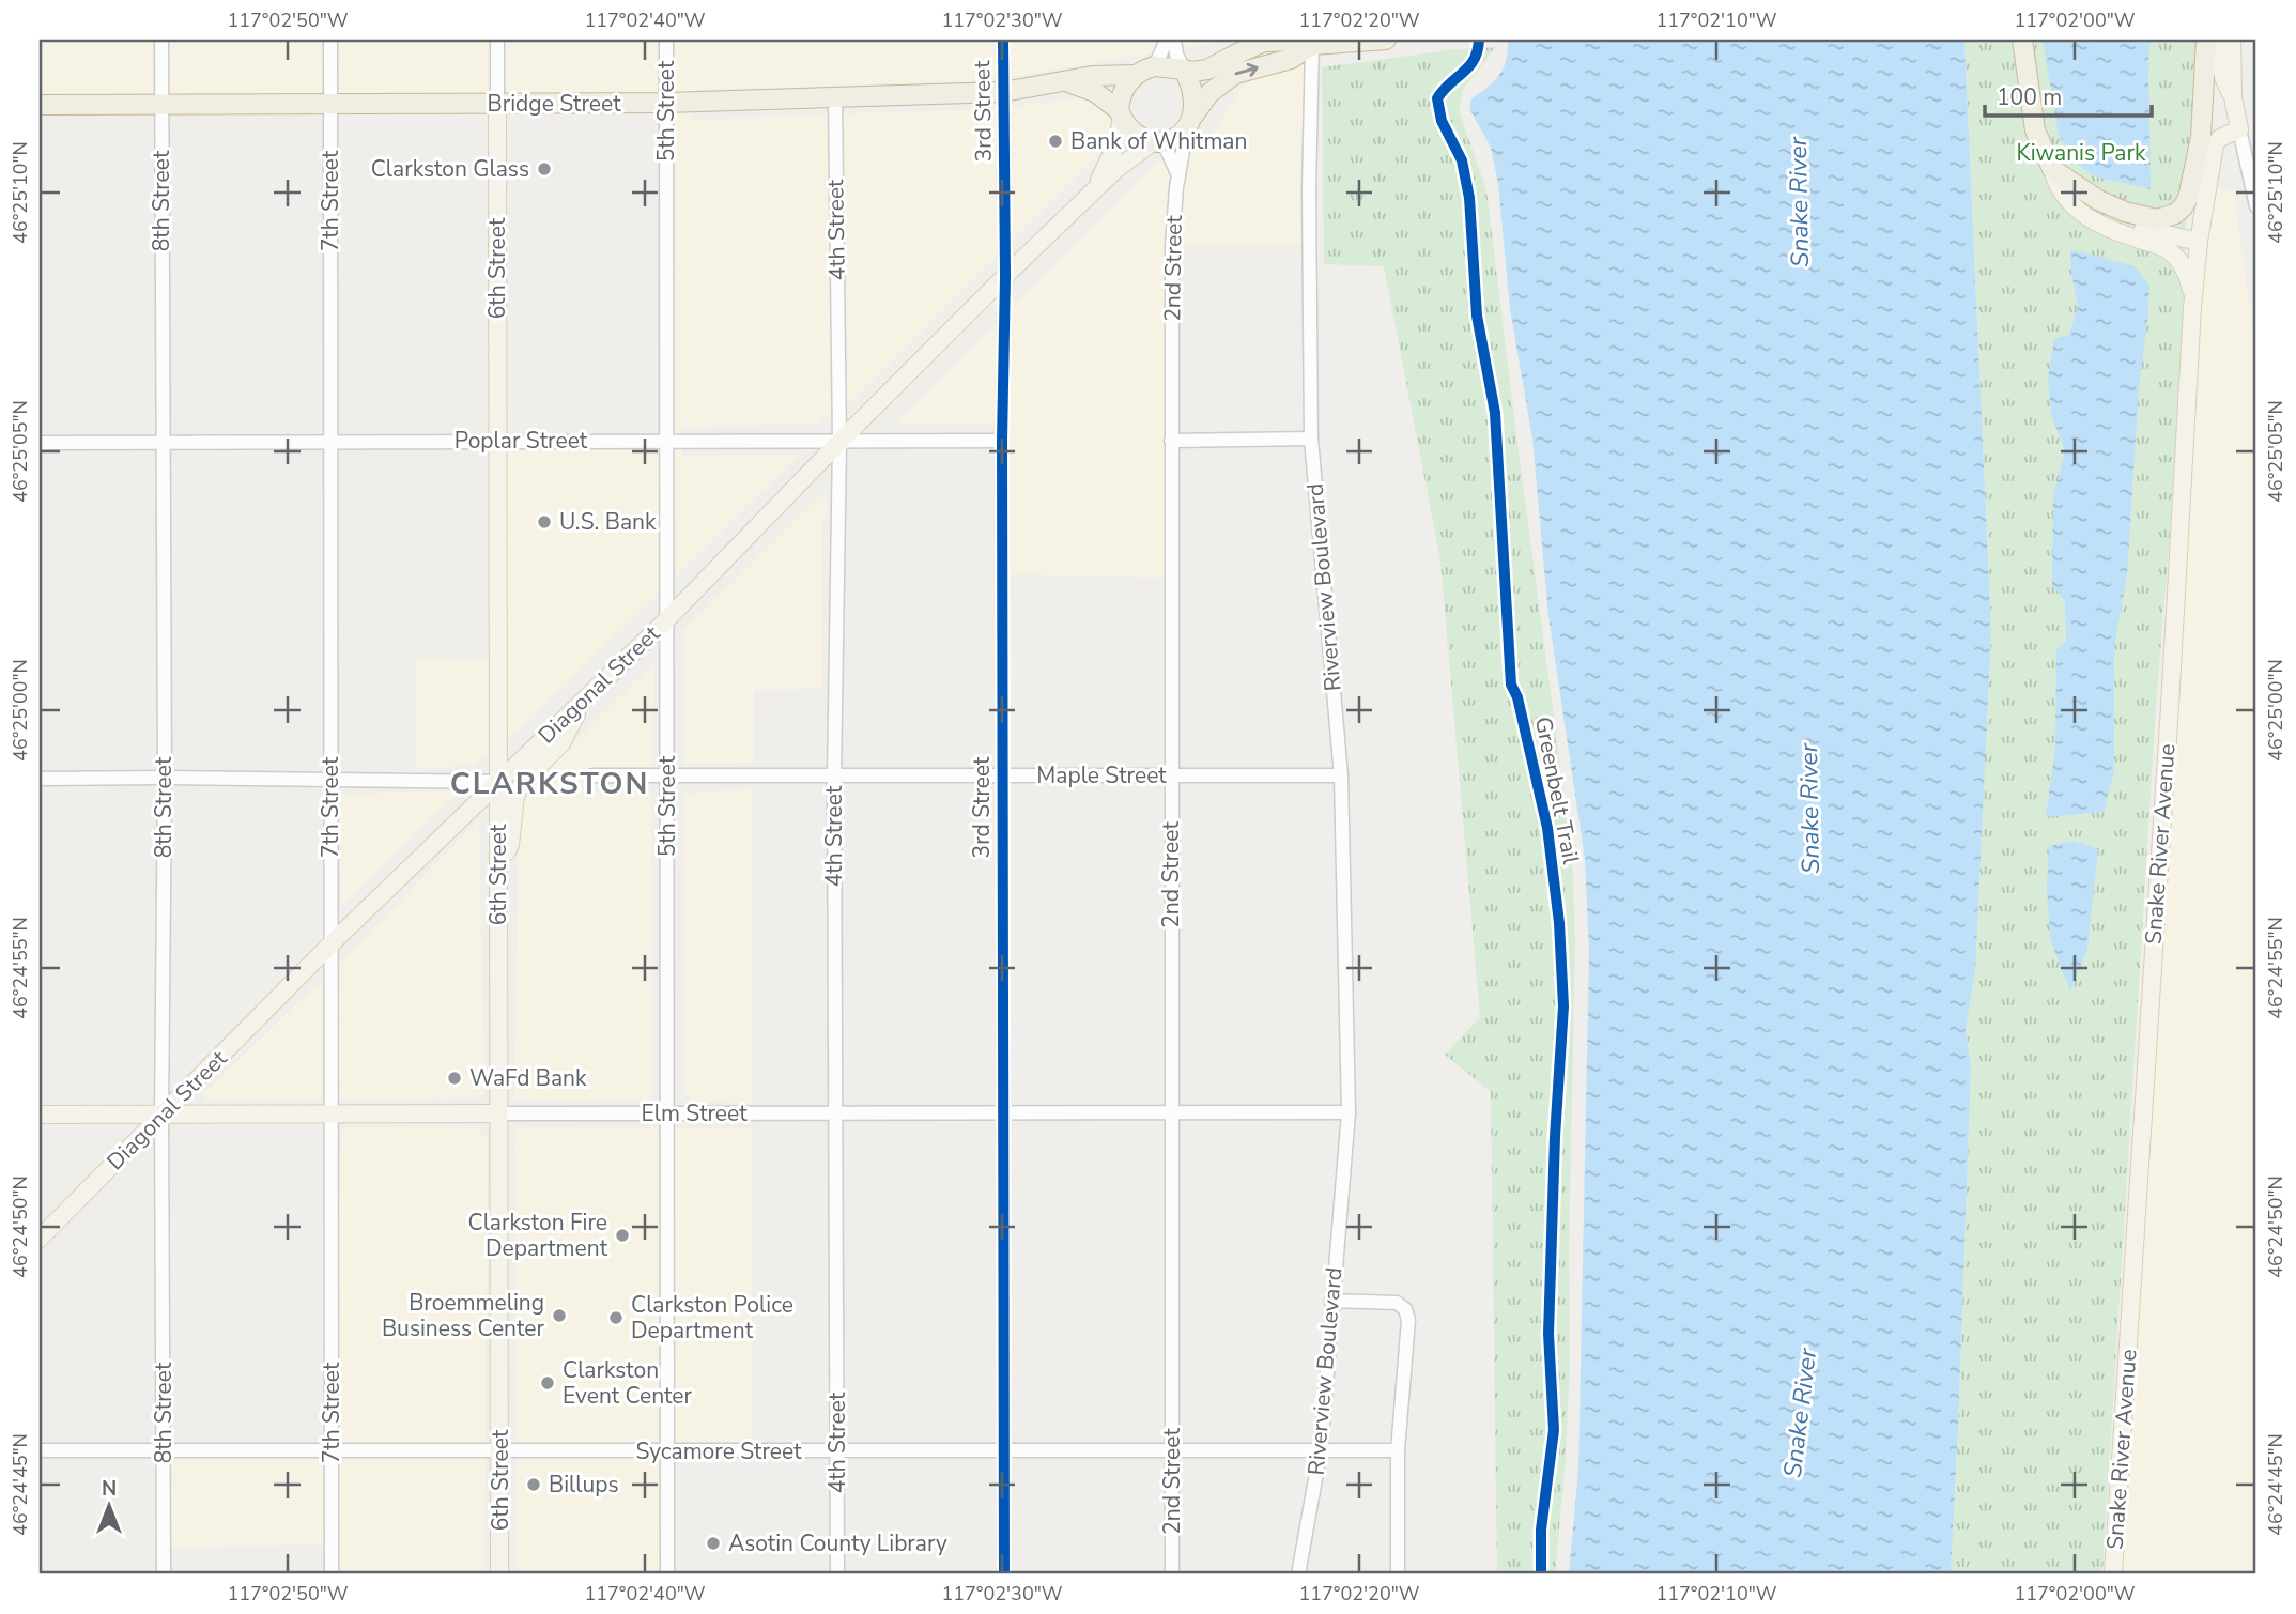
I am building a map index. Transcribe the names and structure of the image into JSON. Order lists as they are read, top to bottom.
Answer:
{
  "streets": {
    "highway": ["Bridge Street"],
    "main road": [
      "6th Street",
      "Diagonal Street",
      "Snake River Avenue",
      "Elm Street"
    ],
    "street": [
      "5th Street",
      "3rd Street",
      "8th Street",
      "7th Street",
      "4th Street",
      "2nd Street",
      "Poplar Street",
      "Riverview Boulevard",
      "Maple Street",
      "Sycamore Street"
    ],
    "cycle path": ["Greenbelt Trail"]
  },
  "crossings": [
    ["Bridge Street", "5th Street"],
    ["Bridge Street", "3rd Street"],
    ["Bridge Street", "8th Street"],
    ["Bridge Street", "7th Street"],
    ["Bridge Street", "4th Street"],
    ["Bridge Street", "6th Street"],
    ["Bridge Street", "2nd Street"],
    ["Bridge Street", "Diagonal Street"],
    ["5th Street", "Poplar Street"],
    ["5th Street", "Diagonal Street"],
    ["5th Street", "Maple Street"],
    ["5th Street", "Elm Street"],
    ["5th Street", "Sycamore Street"],
    ["3rd Street", "Poplar Street"],
    ["3rd Street", "Diagonal Street"],
    ["3rd Street", "Maple Street"],
    ["3rd Street", "Elm Street"],
    ["3rd Street", "Sycamore Street"],
    ["8th Street", "Poplar Street"],
    ["8th Street", "Diagonal Street"],
    ["8th Street", "Elm Street"],
    ["8th Street", "Sycamore Street"],
    ["7th Street", "Poplar Street"],
    ["7th Street", "Diagonal Street"],
    ["7th Street", "Elm Street"],
    ["7th Street", "Sycamore Street"],
    ["4th Street", "Poplar Street"],
    ["4th Street", "Diagonal Street"],
    ["4th Street", "Maple Street"],
    ["4th Street", "Elm Street"],
    ["4th Street", "Sycamore Street"],
    ["6th Street", "Poplar Street"],
    ["6th Street", "Diagonal Street"],
    ["6th Street", "Elm Street"],
    ["6th Street", "Sycamore Street"],
    ["2nd Street", "Diagonal Street"],
    ["2nd Street", "Maple Street"],
    ["2nd Street", "Elm Street"],
    ["2nd Street", "Sycamore Street"],
    ["Poplar Street", "Diagonal Street"],
    ["Riverview Boulevard", "Maple Street"],
    ["Riverview Boulevard", "Elm Street"],
    ["Riverview Boulevard", "Sycamore Street"],
    ["Diagonal Street", "Elm Street"]
  ],
  "districts": ["CLARKSTON"],
  "water": ["Snake River"],
  "parks": ["Kiwanis Park"],
  "places": [
    "Bank of Whitman",
    "Clarkston Glass",
    "U.S. Bank",
    "WaFd Bank",
    "Clarkston Fire Department",
    "Broemmeling Business Center",
    "Clarkston Police Department",
    "Clarkston Event Center",
    "Billups",
    "Asotin County Library"
  ],
  "scale_bar": "100 m",
  "north": "top",
  "coordinates": [
    "117°02'50\"W",
    "117°02'40\"W",
    "117°02'30\"W",
    "117°02'20\"W",
    "117°02'10\"W",
    "117°02'00\"W",
    "46°25'10\"N",
    "46°25'05\"N",
    "46°25'00\"N",
    "46°24'55\"N",
    "46°24'50\"N",
    "46°24'45\"N"
  ]
}
